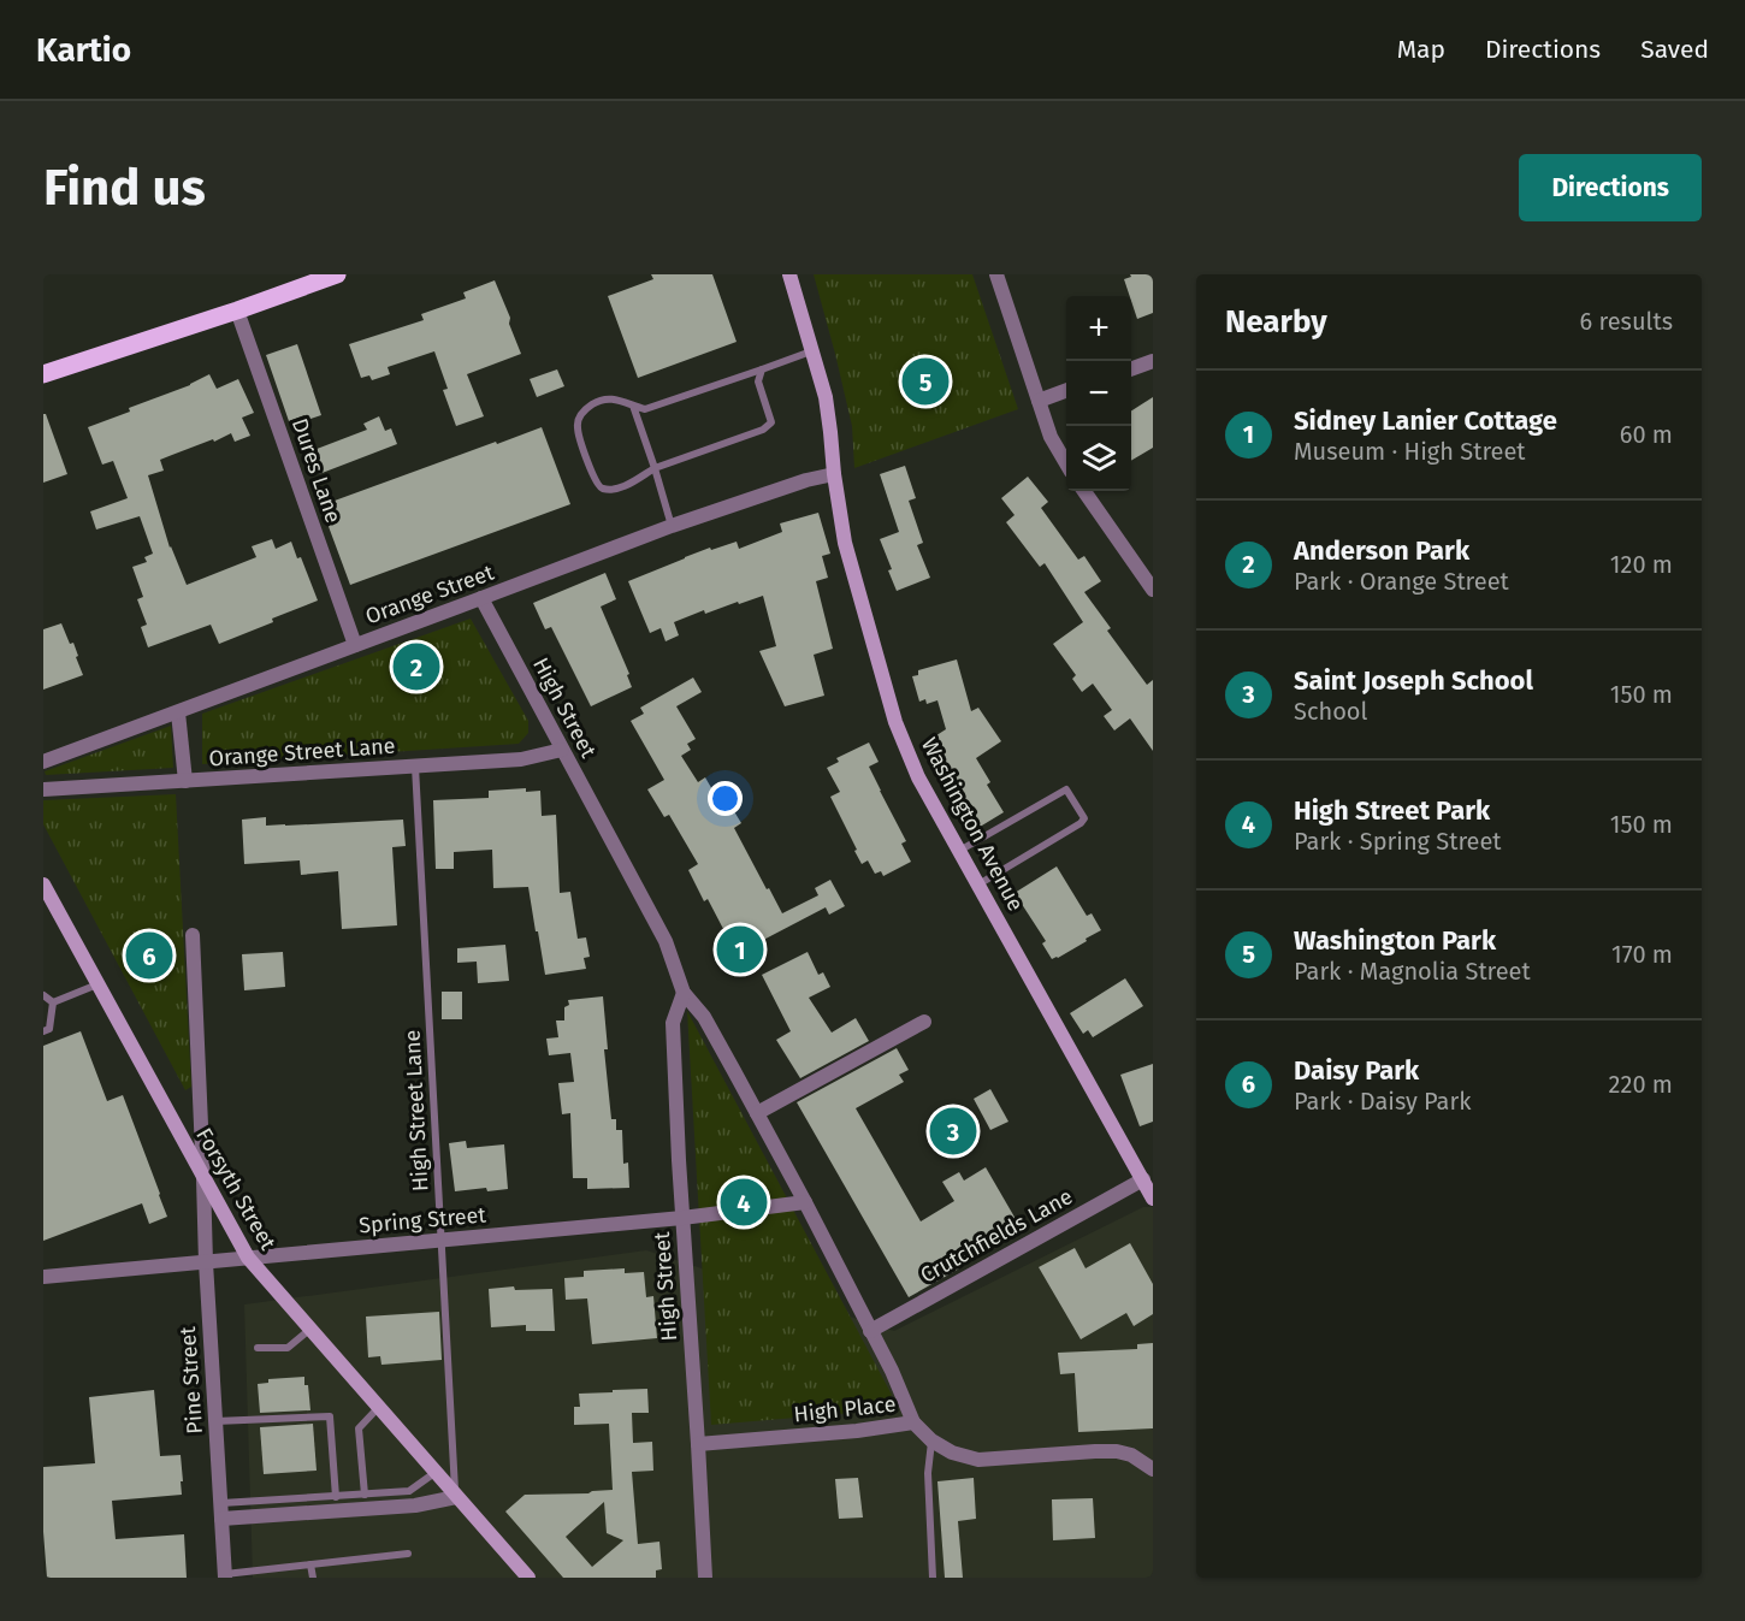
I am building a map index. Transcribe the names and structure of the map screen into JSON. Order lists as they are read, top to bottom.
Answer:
{
  "streets": {
    "street": [
      "Dures Lane",
      "Orange Street",
      "High Street",
      "Orange Street Lane",
      "Washington Avenue",
      "Forsyth Street",
      "Spring Street",
      "Crutchfields Lane",
      "Pine Street",
      "High Place"
    ],
    "lane": ["High Street Lane"]
  },
  "crossings": [
    ["Dures Lane", "Orange Street"],
    ["Orange Street", "High Street"],
    ["Orange Street", "Washington Avenue"],
    ["High Street", "Orange Street Lane"],
    ["High Street", "Spring Street"],
    ["High Street", "Crutchfields Lane"],
    ["High Street", "High Place"],
    ["Orange Street Lane", "High Street Lane"],
    ["Washington Avenue", "Crutchfields Lane"],
    ["High Street Lane", "Forsyth Street"],
    ["High Street Lane", "Spring Street"],
    ["Forsyth Street", "Spring Street"],
    ["Forsyth Street", "Pine Street"],
    ["Spring Street", "Pine Street"]
  ],
  "page": {
    "header": "Kartio",
    "nav": ["Map", "Directions", "Saved"],
    "buttons": "Directions",
    "title": "Find us",
    "heading": ["Nearby", "6 results"],
    "map_buttons": ["+", "−"],
    "pins": [
      "5",
      "2",
      "1",
      "6",
      "3",
      "4"
    ],
    "list": [
      {
        "mark": "1",
        "name": "Sidney Lanier Cottage",
        "note": "Museum · High Street",
        "value": "60 m"
      },
      {
        "mark": "2",
        "name": "Anderson Park",
        "note": "Park · Orange Street",
        "value": "120 m"
      },
      {
        "mark": "3",
        "name": "Saint Joseph School",
        "note": "School",
        "value": "150 m"
      },
      {
        "mark": "4",
        "name": "High Street Park",
        "note": "Park · Spring Street",
        "value": "150 m"
      },
      {
        "mark": "5",
        "name": "Washington Park",
        "note": "Park · Magnolia Street",
        "value": "170 m"
      },
      {
        "mark": "6",
        "name": "Daisy Park",
        "note": "Park · Daisy Park",
        "value": "220 m"
      }
    ]
  }
}
